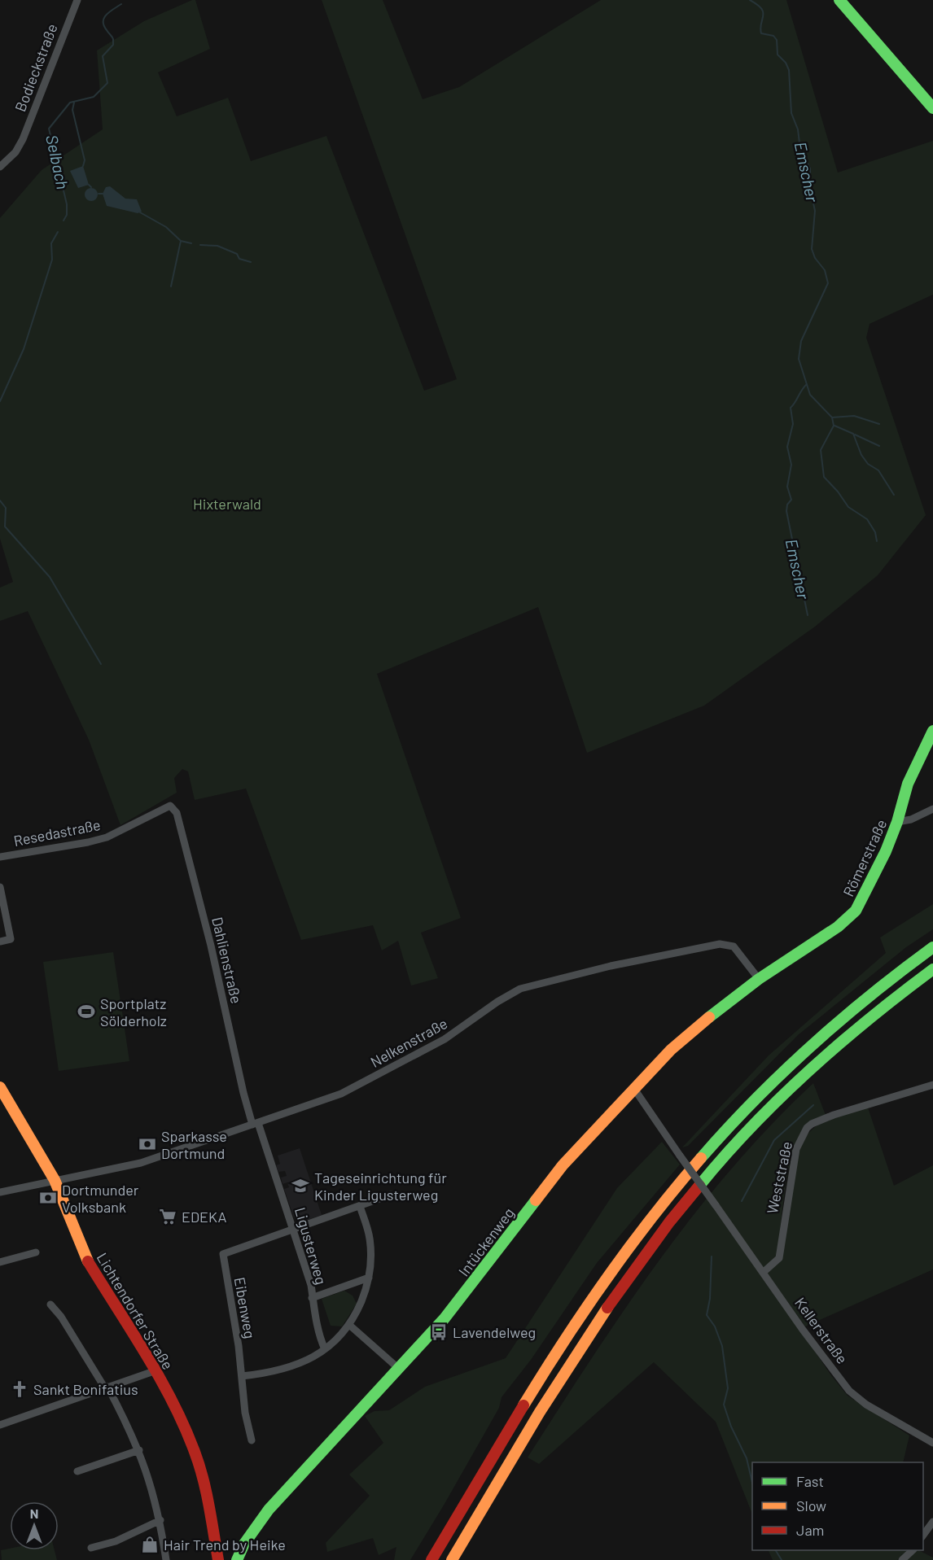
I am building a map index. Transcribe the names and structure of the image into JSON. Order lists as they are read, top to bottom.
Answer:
{
  "streets": {
    "main road": ["Römerstraße", "Intückenweg", "Lichtendorfer Straße"],
    "street": [
      "Bodieckstraße",
      "Resedastraße",
      "Dahlienstraße",
      "Nelkenstraße",
      "Weststraße",
      "Ligusterweg",
      "Eibenweg",
      "Kellerstraße"
    ]
  },
  "crossings": [
    ["Resedastraße", "Dahlienstraße"],
    ["Römerstraße", "Intückenweg"],
    ["Dahlienstraße", "Nelkenstraße"],
    ["Dahlienstraße", "Ligusterweg"],
    ["Nelkenstraße", "Intückenweg"],
    ["Nelkenstraße", "Ligusterweg"],
    ["Nelkenstraße", "Lichtendorfer Straße"],
    ["Weststraße", "Kellerstraße"],
    ["Intückenweg", "Kellerstraße"],
    ["Ligusterweg", "Eibenweg"]
  ],
  "water": ["Selbach", "Emscher"],
  "parks": ["Hixterwald"],
  "places": {
    "sports": ["Sportplatz Sölderholz"],
    "bank": ["Sparkasse Dortmund", "Dortmunder Volksbank"],
    "school or university": ["Tageseinrichtung für Kinder Ligusterweg"],
    "supermarket": ["EDEKA"],
    "bus stop": ["Lavendelweg"],
    "church": ["Sankt Bonifatius"],
    "shop": ["Hair Trend by Heike"]
  },
  "legend": ["Fast", "Slow", "Jam"],
  "north": "top"
}
